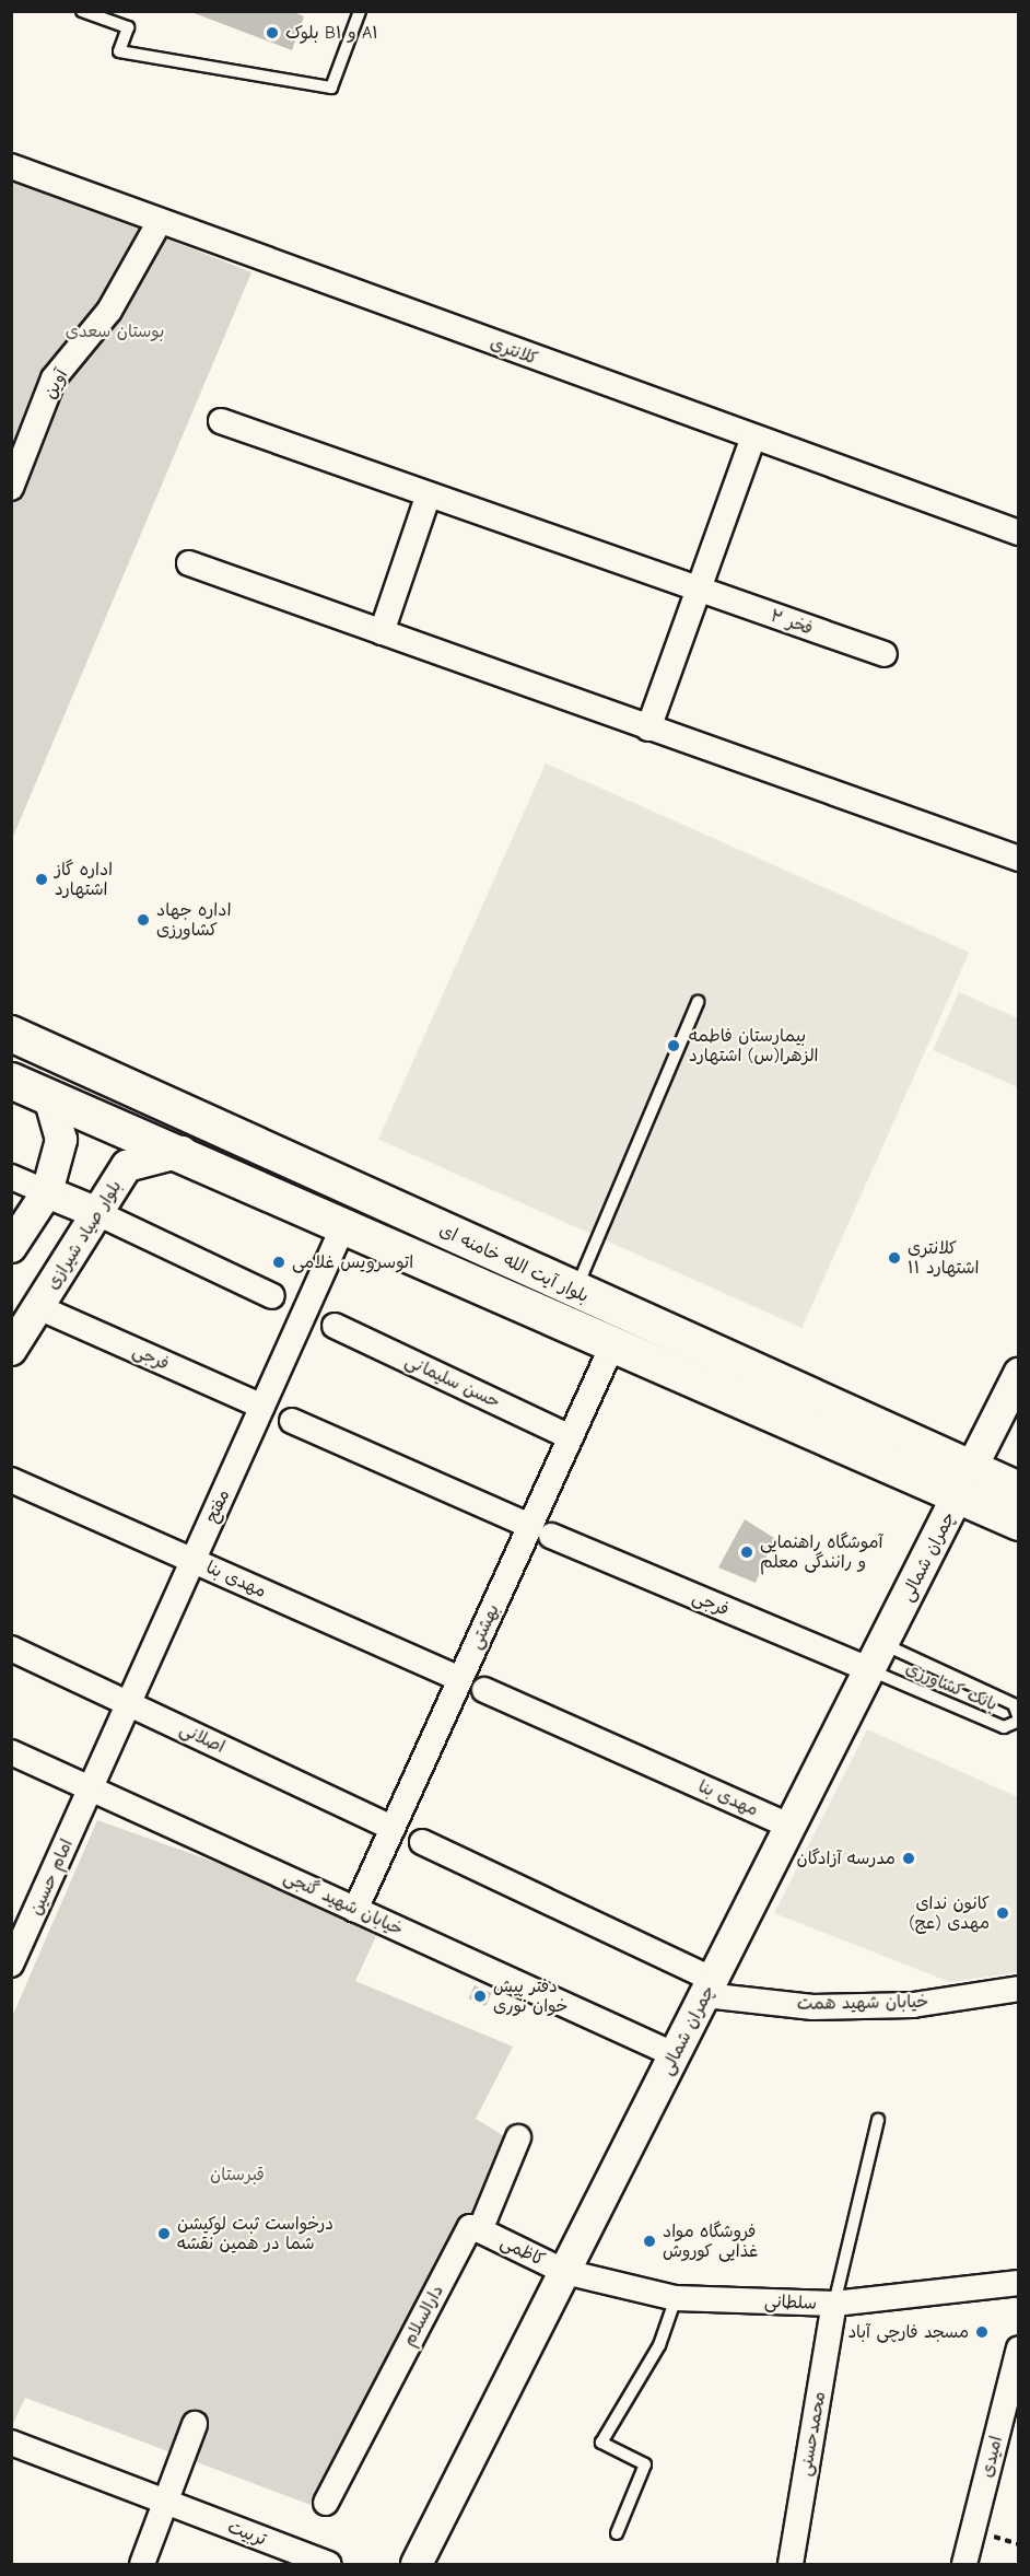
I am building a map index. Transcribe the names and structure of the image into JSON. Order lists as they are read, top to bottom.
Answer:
{
  "streets": {
    "main road": ["بلوار آیت الله خامنه ای"],
    "street": [
      "کلانتری",
      "آوین",
      "فخر ۲",
      "بلوار صیاد شیرازی",
      "فرجی",
      "حسن سلیمانی",
      "مفتح",
      "چمران شمالی",
      "مهدی بنا",
      "بهشتی",
      "اصلانی",
      "امام حسین",
      "خیابان شهید گنجی",
      "خیابان شهید همت",
      "کاظمی",
      "سلطانی",
      "دارالسلام",
      "محمدحسنی",
      "امیدی",
      "تربیت"
    ],
    "lane": ["بانک کشاورزی"]
  },
  "crossings": [
    ["کلانتری", "آوین"],
    ["بلوار صیاد شیرازی", "بلوار آیت الله خامنه ای"],
    ["بلوار صیاد شیرازی", "فرجی"],
    ["بلوار آیت الله خامنه ای", "مفتح"],
    ["بلوار آیت الله خامنه ای", "چمران شمالی"],
    ["بلوار آیت الله خامنه ای", "بهشتی"],
    ["فرجی", "مفتح"],
    ["فرجی", "چمران شمالی"],
    ["فرجی", "بهشتی"],
    ["فرجی", "بانک کشاورزی"],
    ["حسن سلیمانی", "بهشتی"],
    ["مفتح", "مهدی بنا"],
    ["مفتح", "اصلانی"],
    ["مفتح", "امام حسین"],
    ["مفتح", "خیابان شهید گنجی"],
    ["چمران شمالی", "مهدی بنا"],
    ["چمران شمالی", "بانک کشاورزی"],
    ["چمران شمالی", "خیابان شهید گنجی"],
    ["چمران شمالی", "خیابان شهید همت"],
    ["چمران شمالی", "کاظمی"],
    ["چمران شمالی", "سلطانی"],
    ["مهدی بنا", "بهشتی"],
    ["بهشتی", "اصلانی"],
    ["بهشتی", "خیابان شهید گنجی"],
    ["امام حسین", "خیابان شهید گنجی"],
    ["کاظمی", "سلطانی"],
    ["کاظمی", "دارالسلام"],
    ["سلطانی", "محمدحسنی"]
  ],
  "parks": ["بوستان سعدی", "قبرستان"],
  "places": [
    "بلوک B۱ و A۱",
    "اداره گاز اشتهارد",
    "اداره جهاد کشاورزی",
    "بیمارستان فاطمه الزهرا(س) اشتهارد",
    "کلانتری ۱۱ اشتهارد",
    "اتوسرویس غلامی",
    "آموشگاه راهنمایی و رانندگی معلم",
    "مدرسه آزادگان",
    "کانون ندای مهدی (عج)",
    "دفتر پیش خوان نوری",
    "درخواست ثبت لوکیشن شما در همین نقشه",
    "فروشگاه مواد غذایی کوروش",
    "مسجد فارچی آباد"
  ]
}
